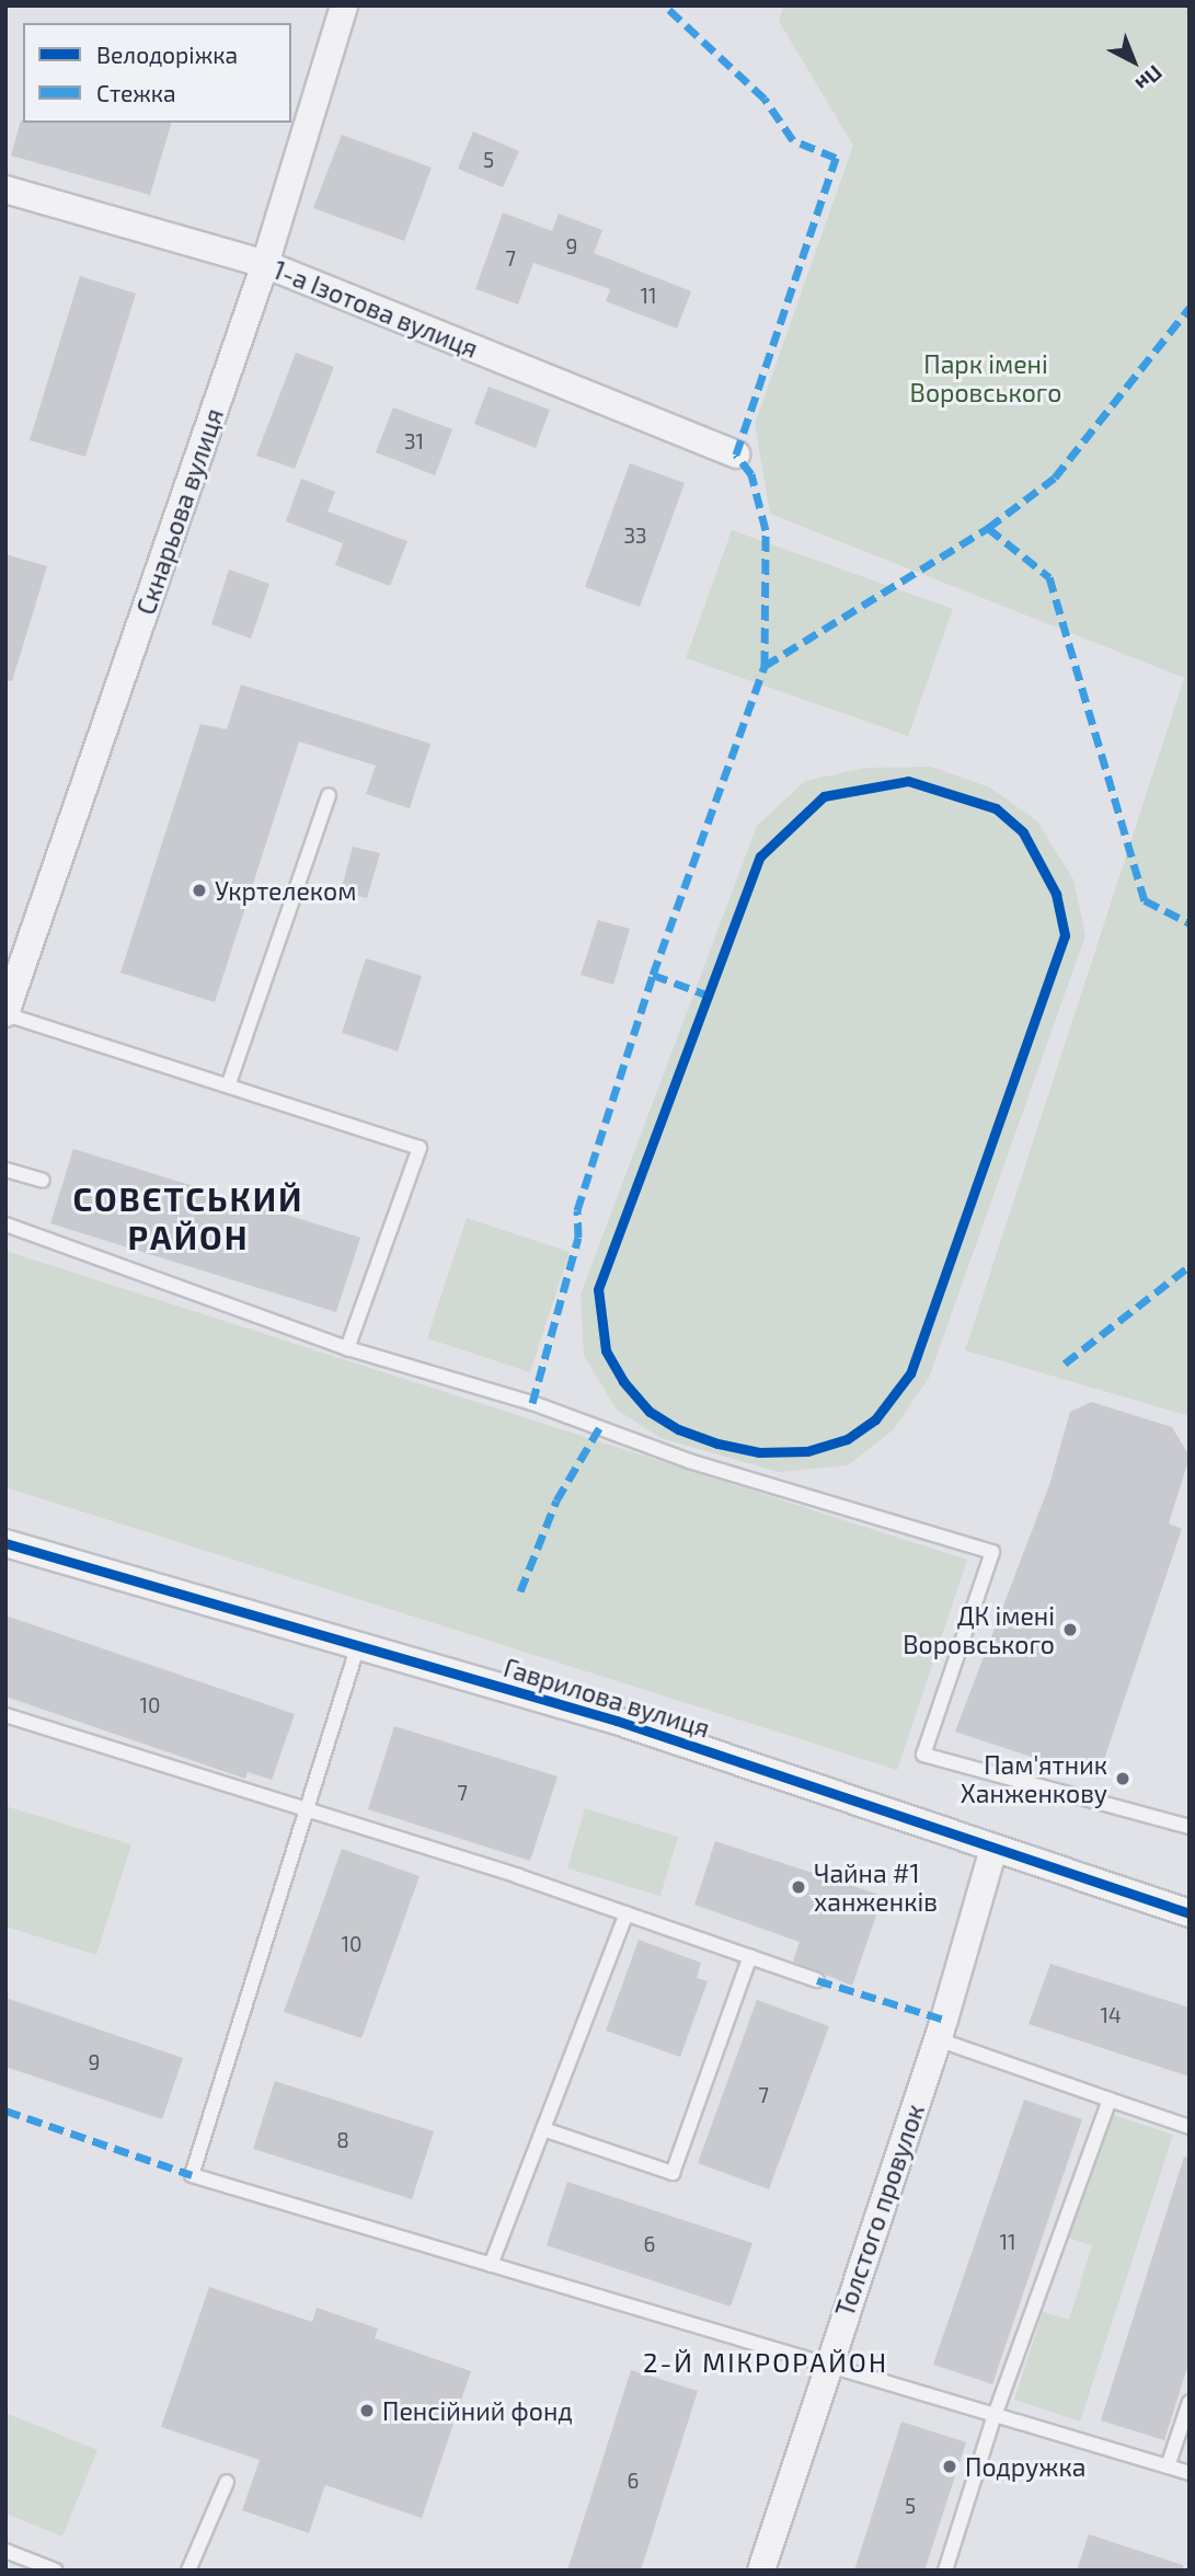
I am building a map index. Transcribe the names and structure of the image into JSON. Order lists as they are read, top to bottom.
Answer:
{
  "streets": {
    "street": [
      "1-а Ізотова вулиця",
      "Скнарьова вулиця",
      "Гаврилова вулиця",
      "Толстого провулок"
    ]
  },
  "crossings": [
    ["1-а Ізотова вулиця", "Скнарьова вулиця"],
    ["Гаврилова вулиця", "Толстого провулок"]
  ],
  "districts": ["СОВЄТСЬКИЙ РАЙОН", "2-Й МІКРОРАЙОН"],
  "parks": ["Парк імені Воровського"],
  "places": [
    "Укртелеком",
    "ДК імені Воровського",
    "Пам'ятник Ханженкову",
    "Чайна #1 ханженків",
    "Пенсійний фонд",
    "Подружка"
  ],
  "house_numbers": [
    "5",
    "9",
    "7",
    "11",
    "31",
    "33",
    "10",
    "7",
    "10",
    "14",
    "9",
    "7",
    "8",
    "11",
    "6",
    "6",
    "5"
  ],
  "legend": ["Велодоріжка", "Стежка"],
  "north": "bottom right"
}
